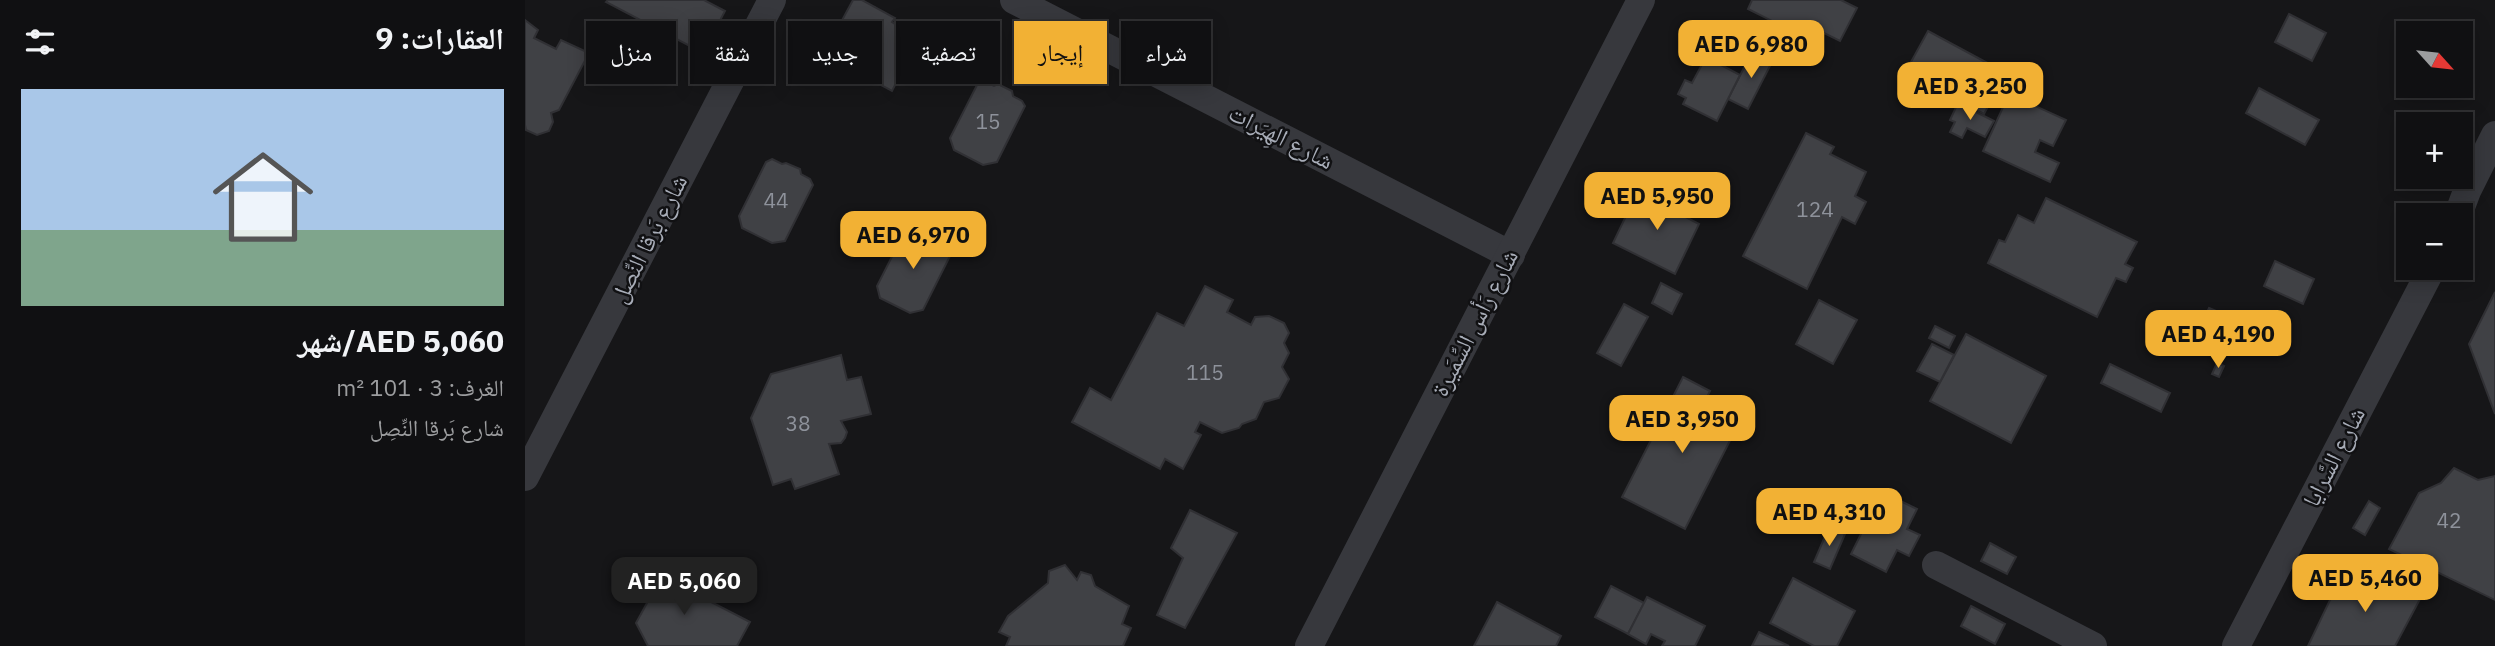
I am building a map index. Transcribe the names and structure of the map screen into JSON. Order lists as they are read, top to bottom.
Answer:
{
  "streets": {
    "street": [
      "شارع الهِيَرات",
      "شارع بَرقا النِّصِل",
      "شارع رَأس السِّمَيرة",
      "شارع السَّرايا"
    ]
  },
  "crossings": [
    ["شارع الهِيَرات", "شارع رَأس السِّمَيرة"]
  ],
  "house_numbers": [
    "15",
    "44",
    "124",
    "115",
    "38",
    "42"
  ],
  "north": "bottom right",
  "page": {
    "heading": "العقارات: 9",
    "price": [
      "AED 6,980",
      "AED 3,250",
      "AED 5,950",
      "AED 6,970",
      "AED 4,190",
      "AED 3,950",
      "AED 4,310",
      "AED 5,460",
      "AED 5,060"
    ],
    "map_buttons": ["+", "−"],
    "chip": [
      "شراء",
      "إيجار",
      "تصفية",
      "جديد",
      "شقة",
      "منزل"
    ],
    "list": [
      {
        "name": "AED 5,060/شهر",
        "note": "الغرف: 3 · 101 m² · شارع بَرقا النِّصِل"
      }
    ]
  }
}
